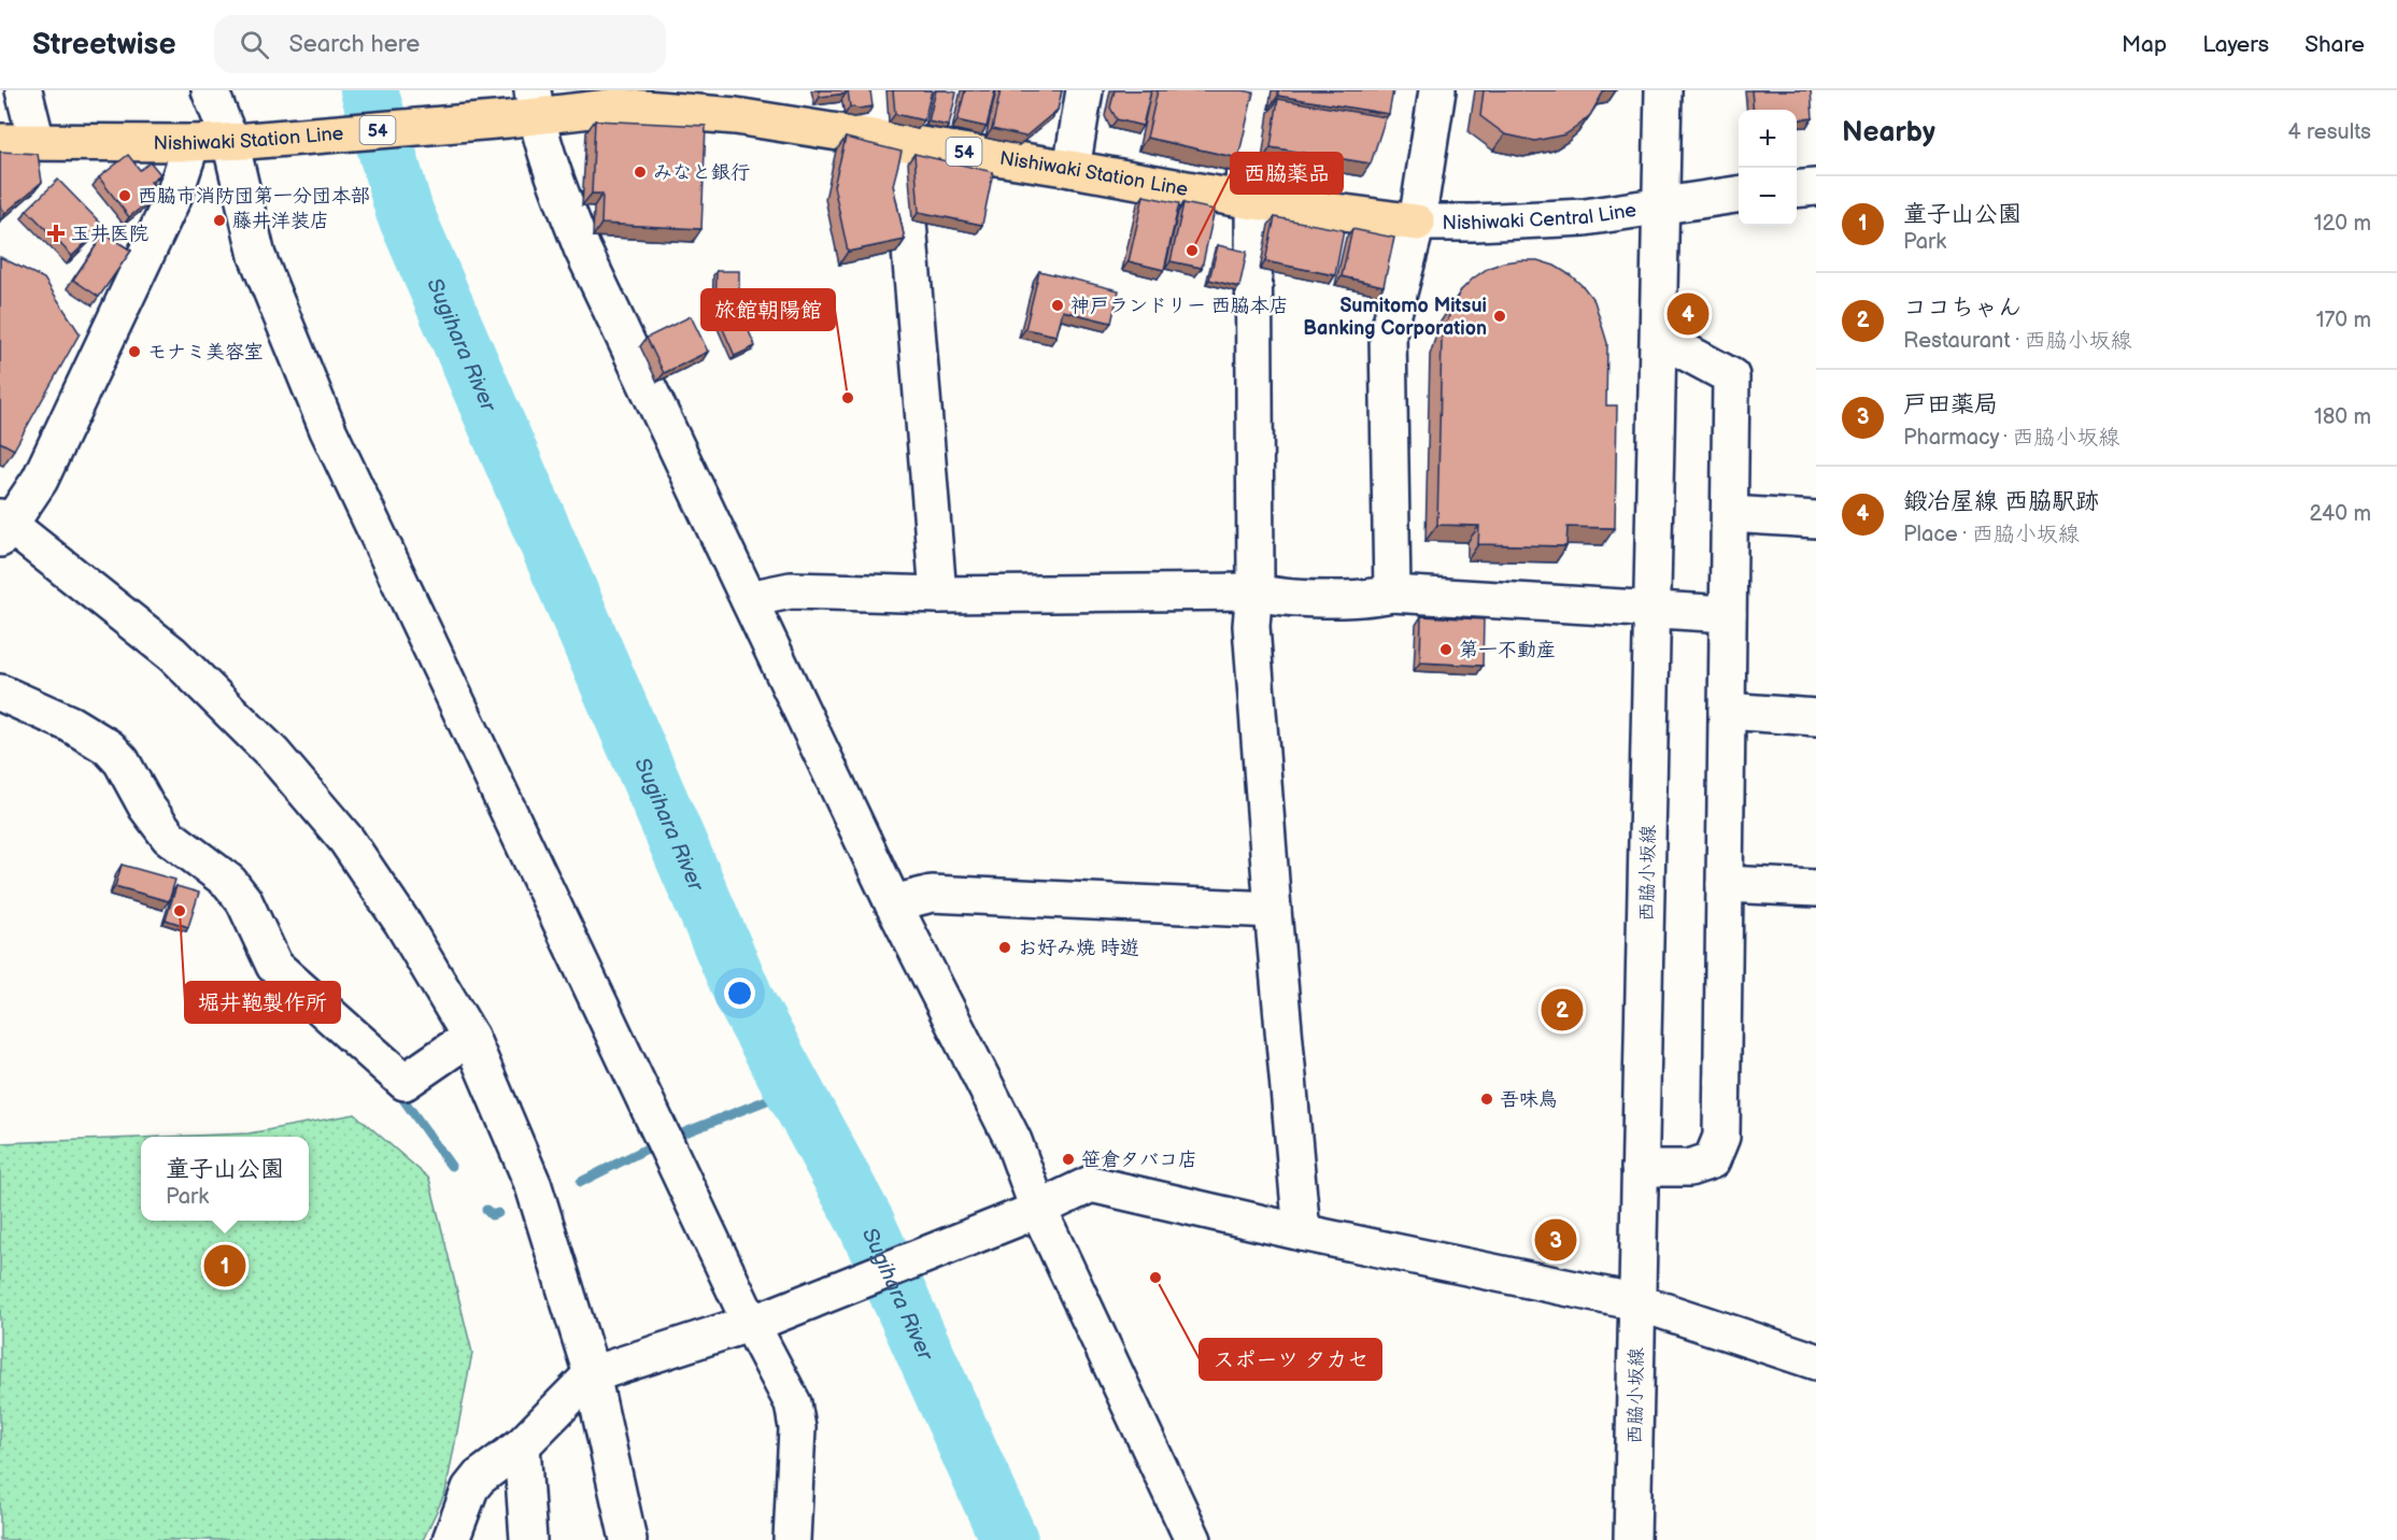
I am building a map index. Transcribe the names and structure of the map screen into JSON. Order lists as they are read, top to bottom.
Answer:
{
  "streets": {
    "main road": ["54", "Nishiwaki Station Line"],
    "street": ["Nishiwaki Central Line", "西脇小坂線"]
  },
  "crossings": [
    ["Nishiwaki Station Line", "Nishiwaki Central Line"],
    ["Nishiwaki Central Line", "西脇小坂線"]
  ],
  "water": ["Sugihara River"],
  "places": {
    "other": [
      "みなと銀行",
      "西脇市消防団第一分団本部",
      "藤井洋装店",
      "西脇薬品",
      "神戸ランドリー 西脇本店",
      "Sumitomo Mitsui Banking Corporation",
      "モナミ美容室",
      "旅館朝陽館",
      "第一不動産",
      "堀井鞄製作所",
      "お好み焼 時遊",
      "吾味鳥",
      "笹倉タバコ店",
      "スポーツ タカセ"
    ],
    "health": ["玉井医院"]
  },
  "page": {
    "header": "Streetwise",
    "search": "Search here",
    "nav": ["Map", "Layers", "Share"],
    "heading": ["Nearby", "4 results"],
    "map_buttons": ["+", "−"],
    "list": [
      {
        "mark": "1",
        "name": "童子山公園",
        "note": "Park",
        "value": "120 m"
      },
      {
        "mark": "2",
        "name": "ココちゃん",
        "note": "Restaurant · 西脇小坂線",
        "value": "170 m"
      },
      {
        "mark": "3",
        "name": "戸田薬局",
        "note": "Pharmacy · 西脇小坂線",
        "value": "180 m"
      },
      {
        "mark": "4",
        "name": "鍛冶屋線 西脇駅跡",
        "note": "Place · 西脇小坂線",
        "value": "240 m"
      }
    ],
    "pins": [
      "4",
      "2",
      "3",
      "1"
    ],
    "popup": ["童子山公園", "Park"]
  }
}
